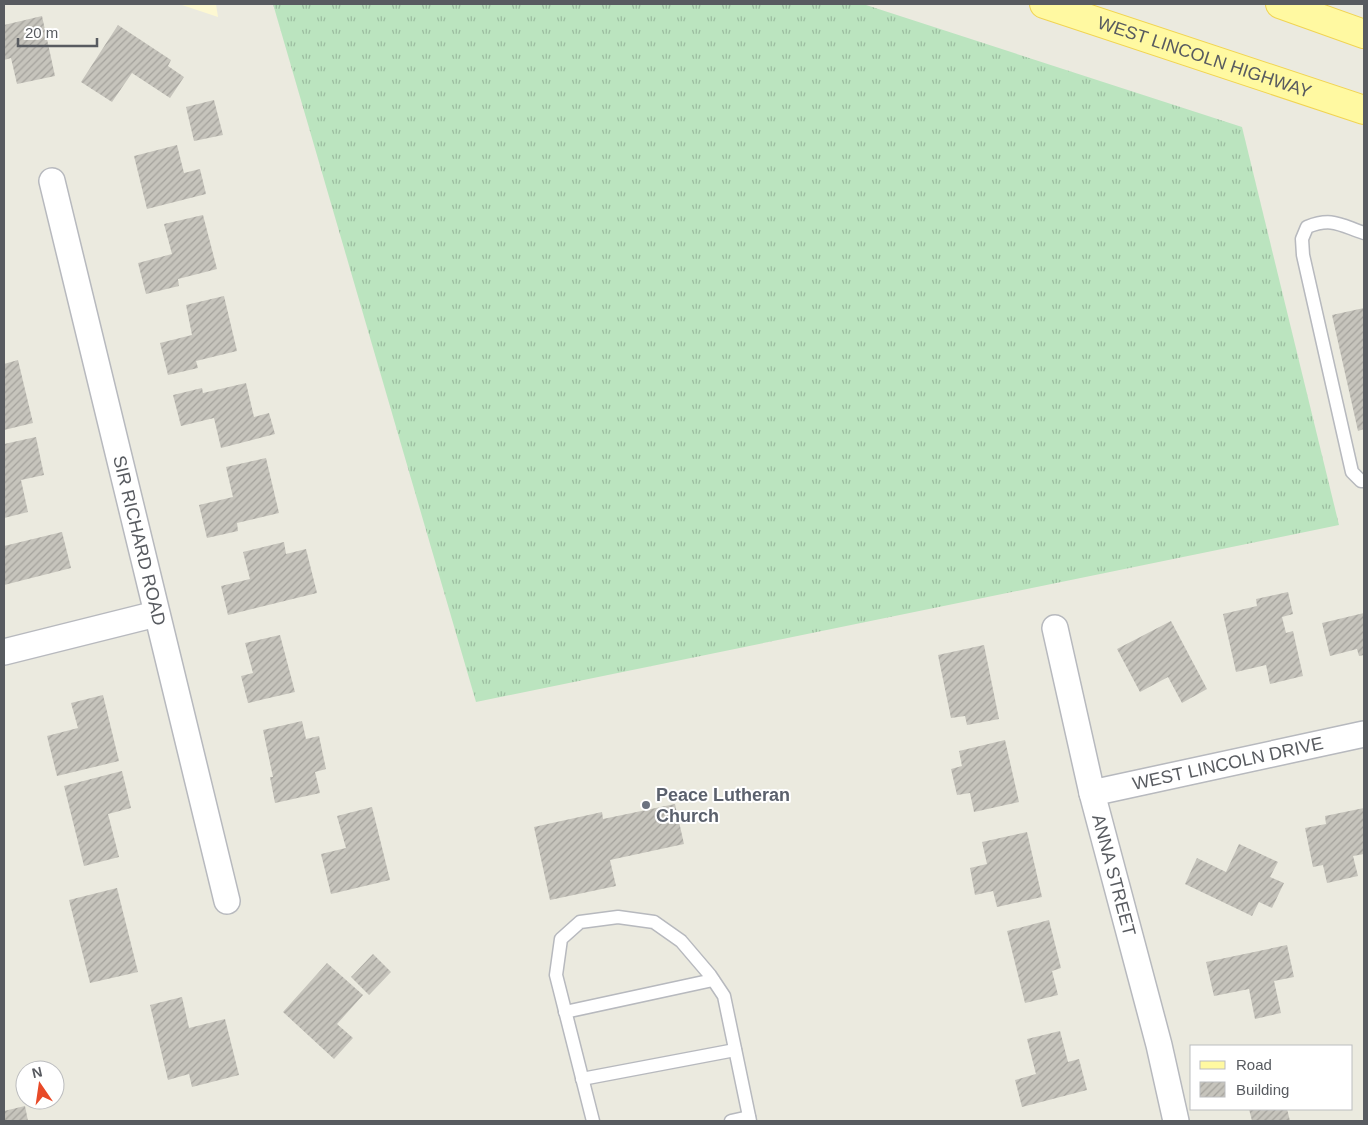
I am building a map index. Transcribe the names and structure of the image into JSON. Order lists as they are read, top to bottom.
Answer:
{
  "streets": {
    "main road": ["WEST LINCOLN HIGHWAY"],
    "street": ["SIR RICHARD ROAD", "WEST LINCOLN DRIVE", "ANNA STREET"]
  },
  "crossings": [
    ["WEST LINCOLN DRIVE", "ANNA STREET"]
  ],
  "places": ["Peace Lutheran Church"],
  "legend": ["Road", "Building"],
  "scale_bar": "20 m",
  "north": "top"
}
